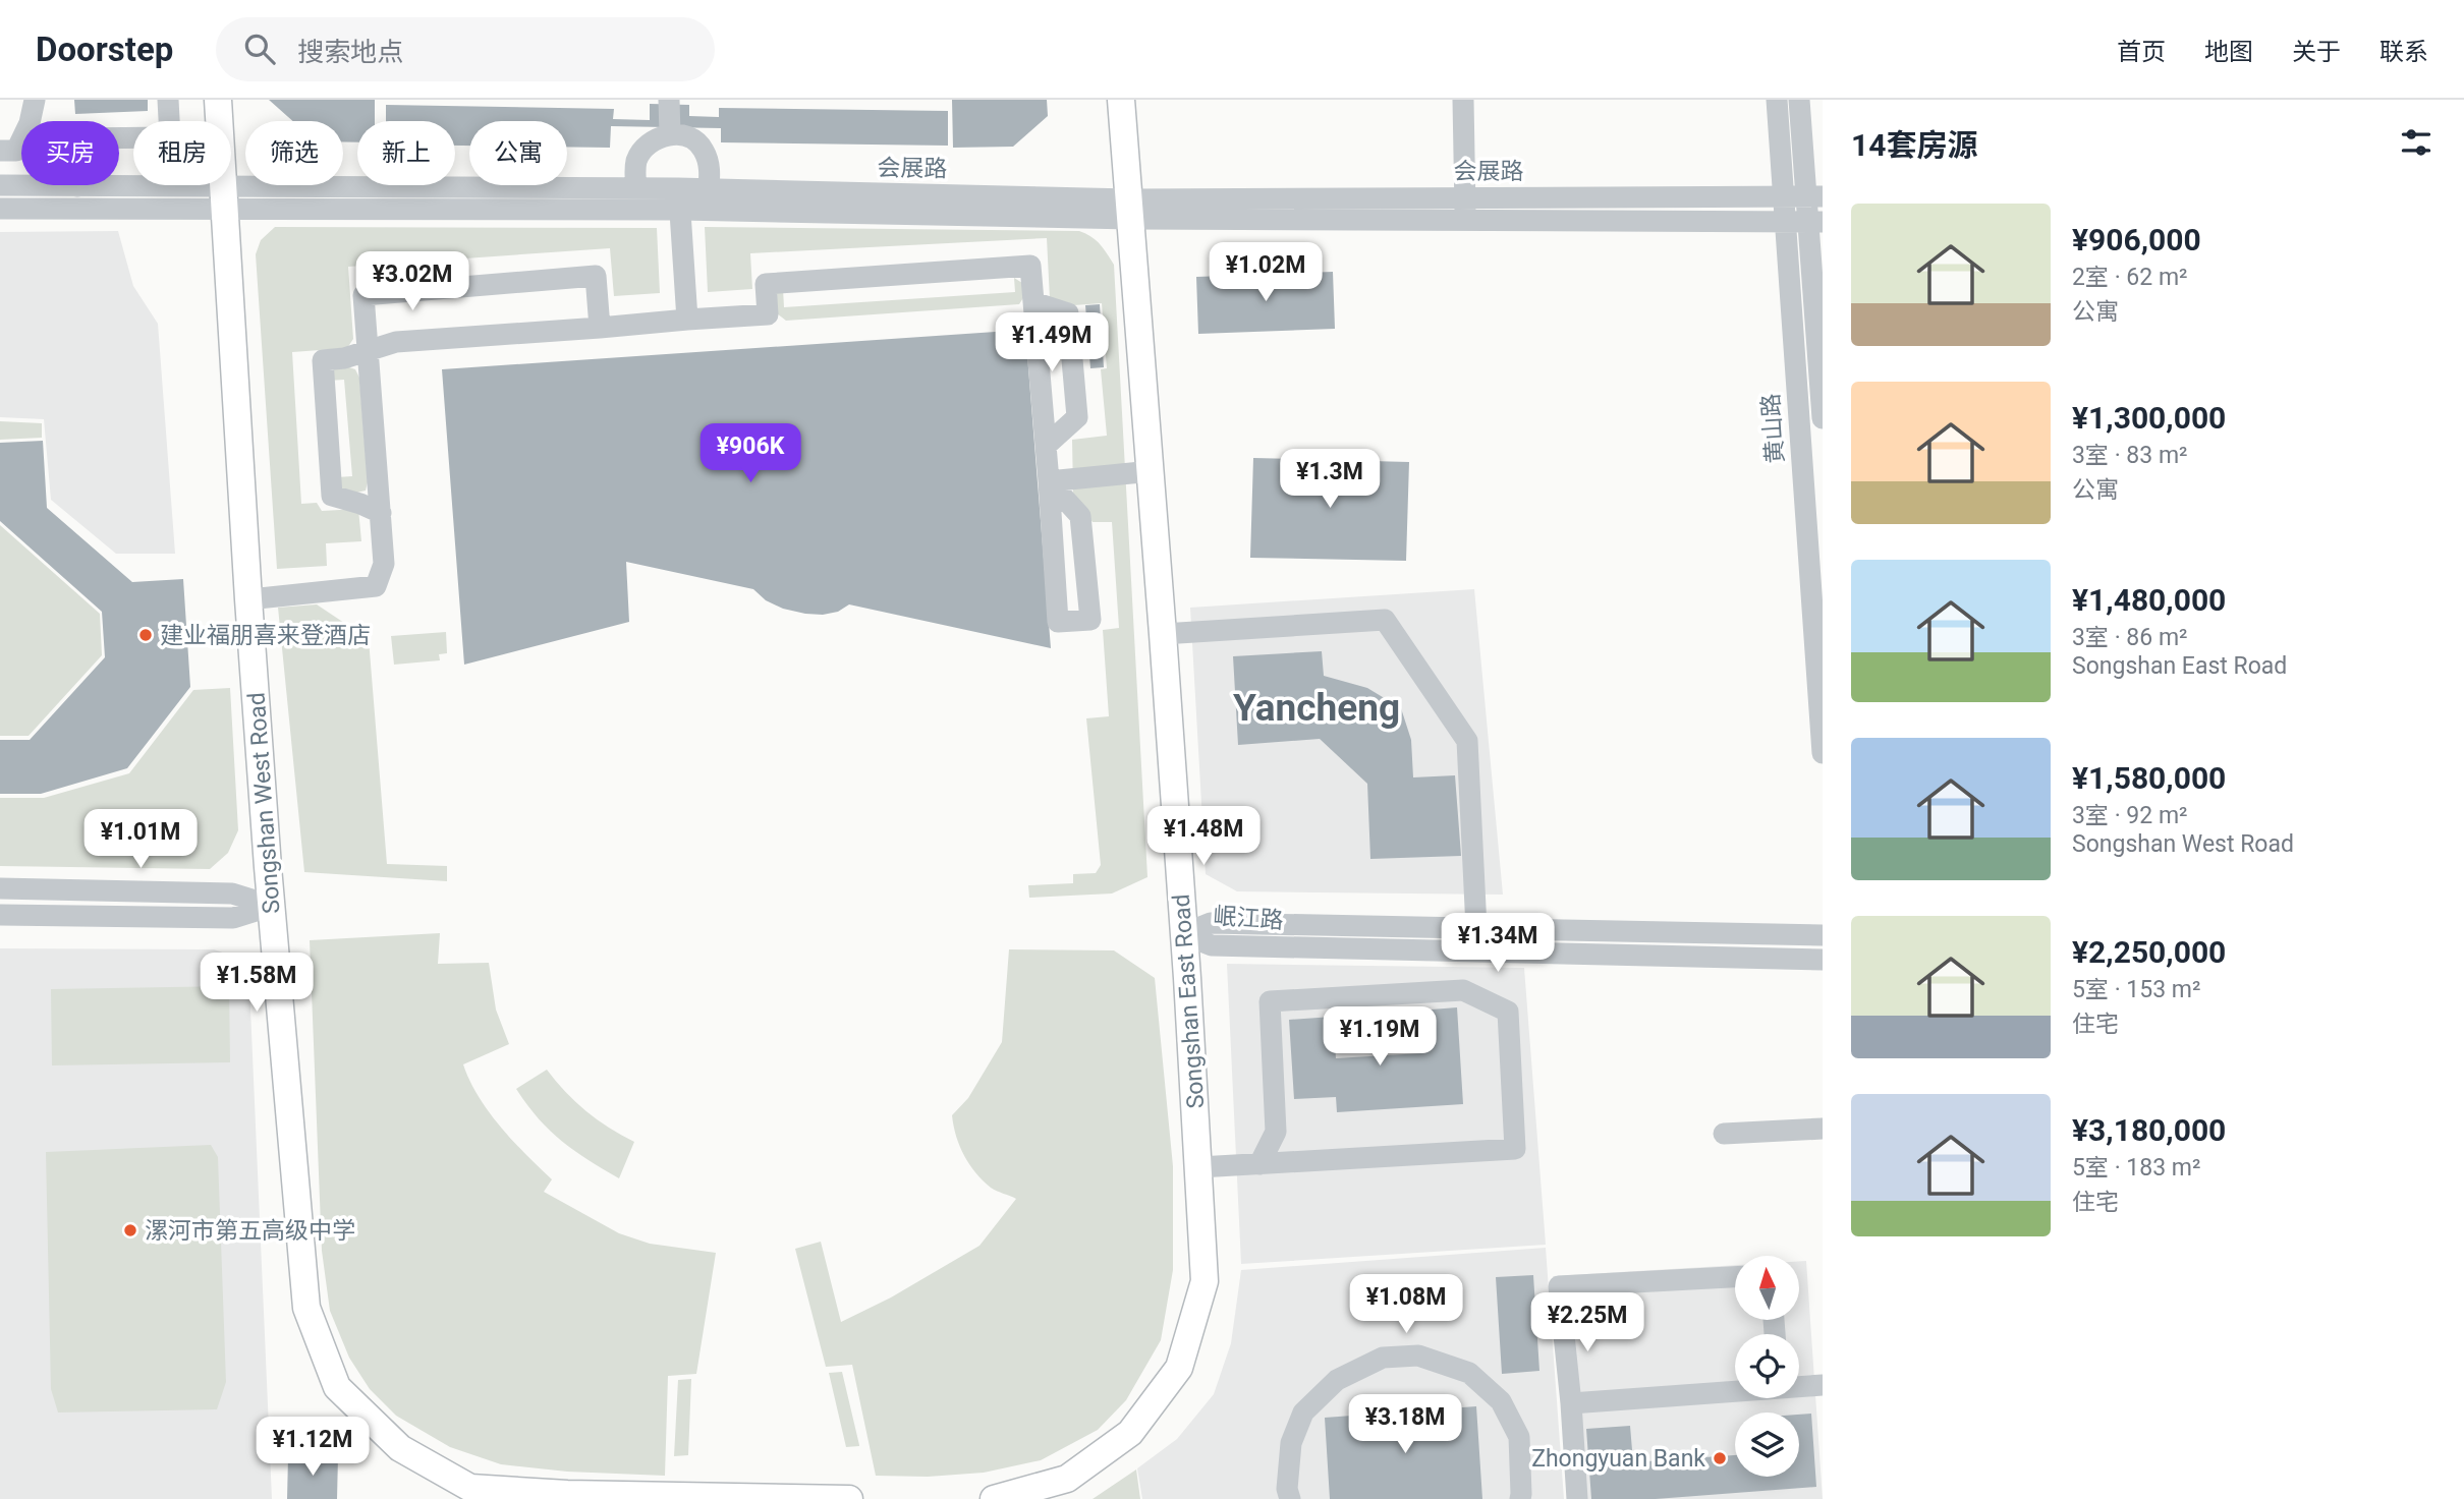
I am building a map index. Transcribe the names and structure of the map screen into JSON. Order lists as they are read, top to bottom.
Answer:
{
  "streets": {
    "main road": ["Songshan West Road", "Songshan East Road"],
    "street": ["会展路", "黄山路", "岷江路"]
  },
  "crossings": [
    ["会展路", "黄山路"],
    ["会展路", "Songshan West Road"],
    ["会展路", "Songshan East Road"],
    ["岷江路", "Songshan East Road"]
  ],
  "districts": ["Yancheng"],
  "places": ["建业福朋喜来登酒店", "漯河市第五高级中学", "Zhongyuan Bank"],
  "north": "top",
  "page": {
    "header": "Doorstep",
    "search": "搜索地点",
    "nav": [
      "首页",
      "地图",
      "关于",
      "联系"
    ],
    "heading": "14套房源",
    "chip": [
      "买房",
      "租房",
      "筛选",
      "新上",
      "公寓"
    ],
    "list": [
      {
        "name": "¥906,000",
        "note": "2室 · 62 m² · 公寓"
      },
      {
        "name": "¥1,300,000",
        "note": "3室 · 83 m² · 公寓"
      },
      {
        "name": "¥1,480,000",
        "note": "3室 · 86 m² · Songshan East Road"
      },
      {
        "name": "¥1,580,000",
        "note": "3室 · 92 m² · Songshan West Road"
      },
      {
        "name": "¥2,250,000",
        "note": "5室 · 153 m² · 住宅"
      },
      {
        "name": "¥3,180,000",
        "note": "5室 · 183 m² · 住宅"
      }
    ],
    "price": [
      "¥1.02M",
      "¥3.02M",
      "¥1.49M",
      "¥906K",
      "¥1.3M",
      "¥1.48M",
      "¥1.01M",
      "¥1.34M",
      "¥1.58M",
      "¥1.19M",
      "¥1.08M",
      "¥2.25M",
      "¥3.18M",
      "¥1.12M"
    ]
  }
}
